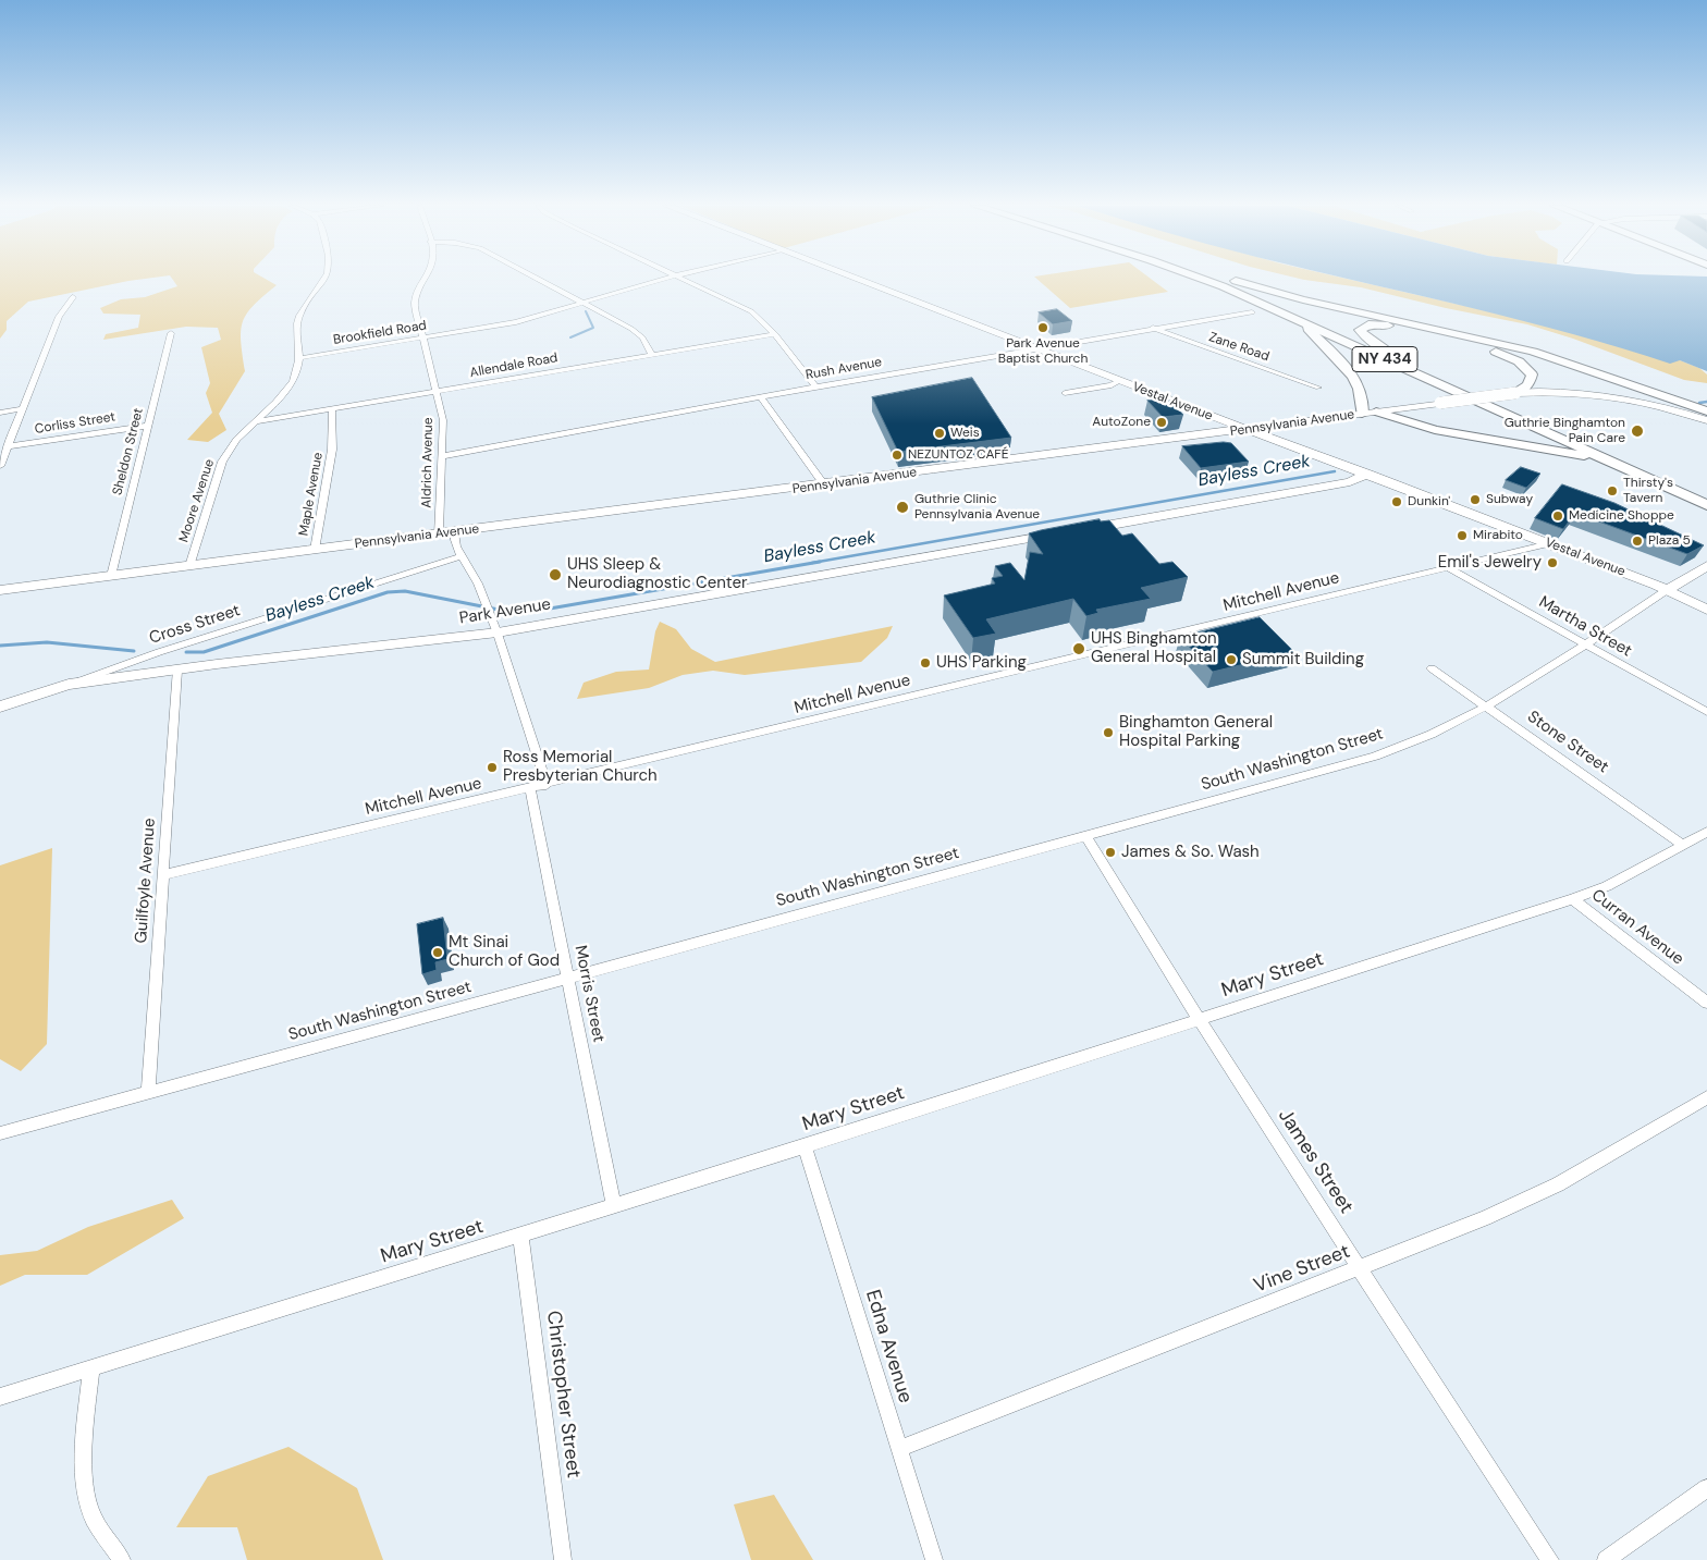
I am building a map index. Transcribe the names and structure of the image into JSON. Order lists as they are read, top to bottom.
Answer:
{
  "streets": {
    "main road": ["NY 434"],
    "street": [
      "Brookfield Road",
      "Zane Road",
      "Allendale Road",
      "Rush Avenue",
      "Vestal Avenue",
      "Corliss Street",
      "Pennsylvania Avenue",
      "Sheldon Street",
      "Aldrich Avenue",
      "Maple Avenue",
      "Moore Avenue",
      "Mitchell Avenue",
      "Park Avenue",
      "Cross Street",
      "Martha Street",
      "Stone Street",
      "South Washington Street",
      "Guilfoyle Avenue",
      "Curran Avenue",
      "Mary Street",
      "Morris Street",
      "James Street",
      "Vine Street",
      "Edna Avenue",
      "Christopher Street"
    ]
  },
  "crossings": [
    ["Brookfield Road", "Aldrich Avenue"],
    ["Brookfield Road", "Moore Avenue"],
    ["Zane Road", "Rush Avenue"],
    ["Allendale Road", "Aldrich Avenue"],
    ["Allendale Road", "Maple Avenue"],
    ["Allendale Road", "Moore Avenue"],
    ["Rush Avenue", "Vestal Avenue"],
    ["Rush Avenue", "Aldrich Avenue"],
    ["Vestal Avenue", "Pennsylvania Avenue"],
    ["Vestal Avenue", "Mitchell Avenue"],
    ["Vestal Avenue", "Park Avenue"],
    ["Vestal Avenue", "South Washington Street"],
    ["Corliss Street", "Sheldon Street"],
    ["Pennsylvania Avenue", "Sheldon Street"],
    ["Pennsylvania Avenue", "Aldrich Avenue"],
    ["Pennsylvania Avenue", "Maple Avenue"],
    ["Pennsylvania Avenue", "Moore Avenue"],
    ["Mitchell Avenue", "Martha Street"],
    ["Mitchell Avenue", "Guilfoyle Avenue"],
    ["Mitchell Avenue", "Morris Street"],
    ["Park Avenue", "Cross Street"],
    ["Park Avenue", "Guilfoyle Avenue"],
    ["Martha Street", "South Washington Street"],
    ["Stone Street", "South Washington Street"],
    ["Stone Street", "Mary Street"],
    ["South Washington Street", "Guilfoyle Avenue"],
    ["South Washington Street", "Morris Street"],
    ["South Washington Street", "James Street"],
    ["Curran Avenue", "Mary Street"],
    ["Mary Street", "Morris Street"],
    ["Mary Street", "James Street"],
    ["Mary Street", "Edna Avenue"],
    ["Mary Street", "Christopher Street"],
    ["James Street", "Vine Street"],
    ["Vine Street", "Edna Avenue"]
  ],
  "water": ["Bayless Creek"],
  "places": [
    "Park Avenue Baptist Church",
    "AutoZone",
    "Guthrie Binghamton Pain Care",
    "Weis",
    "NEZUNTOZ CAFÉ",
    "Thirsty's Tavern",
    "Subway",
    "Dunkin'",
    "Guthrie Clinic Pennsylvania Avenue",
    "Medicine Shoppe",
    "Mirabito",
    "Plaza 5",
    "Emil's Jewelry",
    "UHS Sleep & Neurodiagnostic Center",
    "UHS Binghamton General Hospital",
    "Summit Building",
    "UHS Parking",
    "Binghamton General Hospital Parking",
    "Ross Memorial Presbyterian Church",
    "James & So. Wash",
    "Mt Sinai Church of God"
  ]
}
